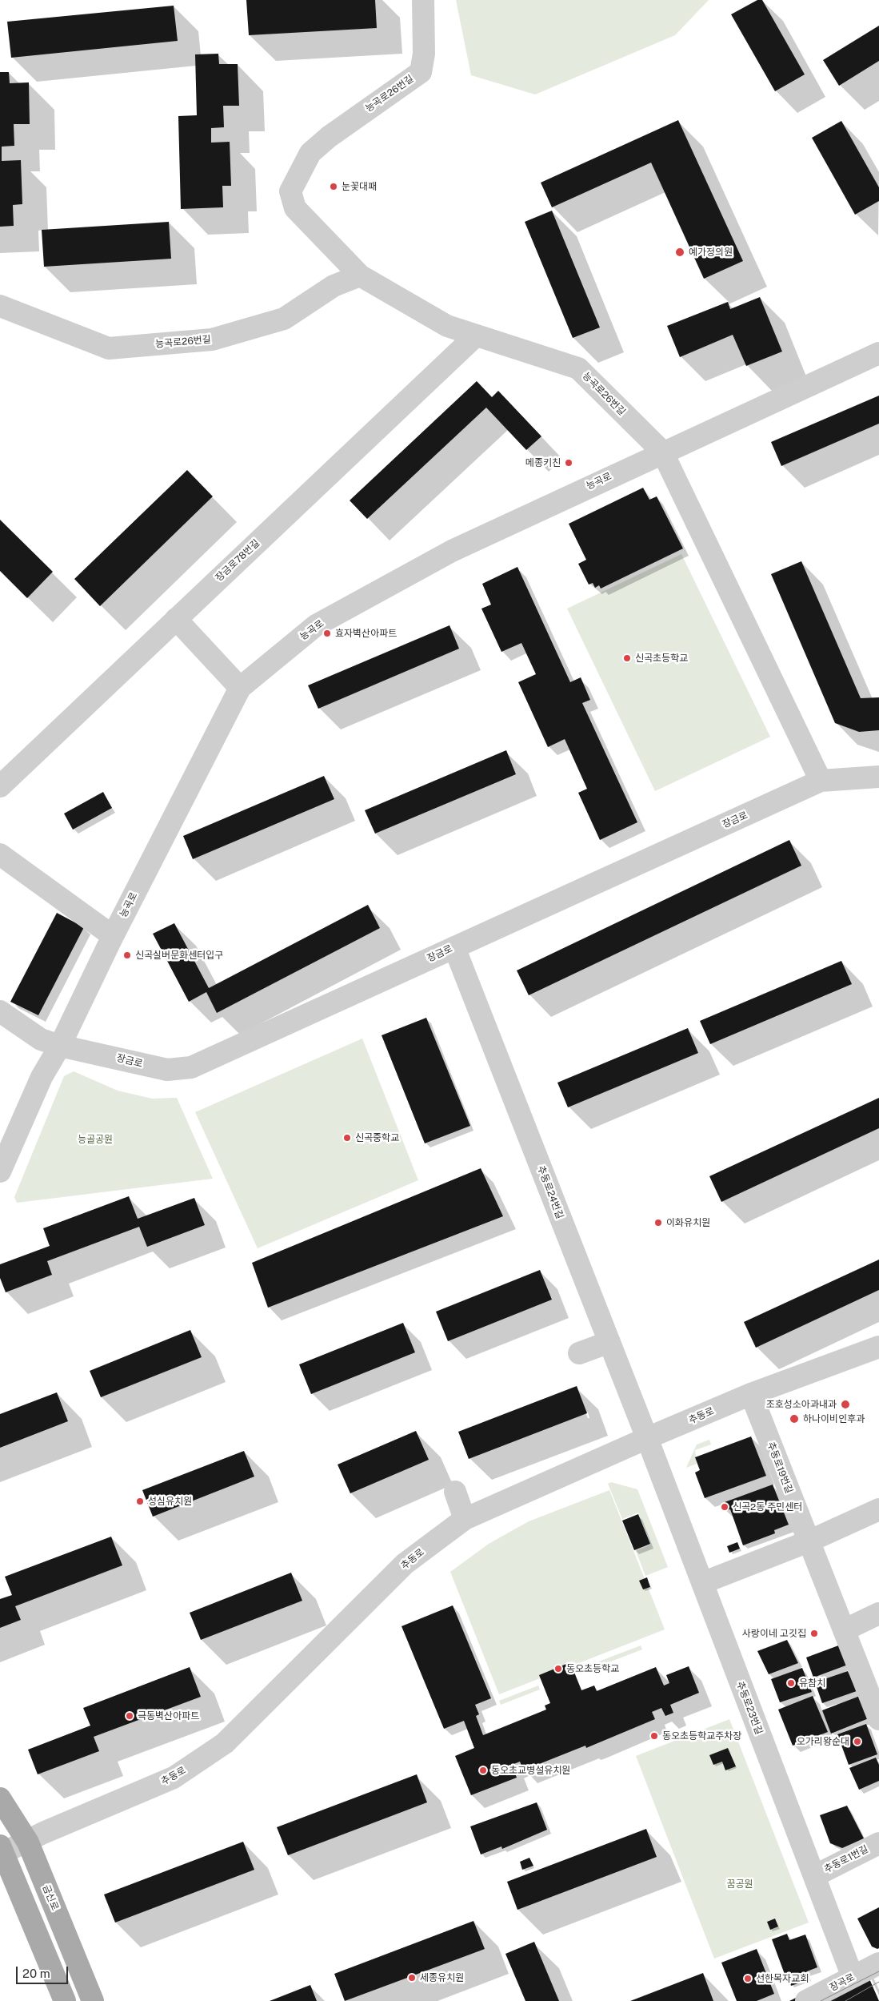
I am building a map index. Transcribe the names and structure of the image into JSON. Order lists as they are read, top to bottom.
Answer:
{
  "streets": {
    "main road": ["금신로"],
    "street": [
      "능곡로26번길",
      "능곡로",
      "장금로78번길",
      "장금로",
      "추동로24번길",
      "추동로",
      "추동로19번길",
      "추동로23번길",
      "추동로1번길",
      "장곡로"
    ]
  },
  "crossings": [
    ["능곡로26번길", "능곡로"],
    ["능곡로26번길", "장금로78번길"],
    ["능곡로26번길", "장금로"],
    ["능곡로", "장금로"],
    ["장금로", "추동로24번길"],
    ["추동로24번길", "추동로"],
    ["추동로24번길", "추동로23번길"],
    ["추동로", "추동로19번길"],
    ["추동로", "추동로23번길"],
    ["추동로", "금신로"],
    ["추동로23번길", "추동로1번길"],
    ["추동로23번길", "장곡로"]
  ],
  "parks": ["능골공원", "꿈공원"],
  "places": [
    "눈꽃대패",
    "예가정의원",
    "메종키친",
    "효자벽산아파트",
    "신곡초등학교",
    "신곡실버문화센터입구",
    "신곡중학교",
    "이화유치원",
    "조호성소아과내과",
    "하나이비인후과",
    "성심유치원",
    "신곡2동 주민센터",
    "사랑이네 고깃집",
    "동오초등학교",
    "유참치",
    "극동벽산아파트",
    "동오초등학교주차장",
    "오가리왕순대",
    "동오초교병설유치원",
    "세종유치원",
    "선한목자교회"
  ],
  "scale_bar": "20 m"
}
